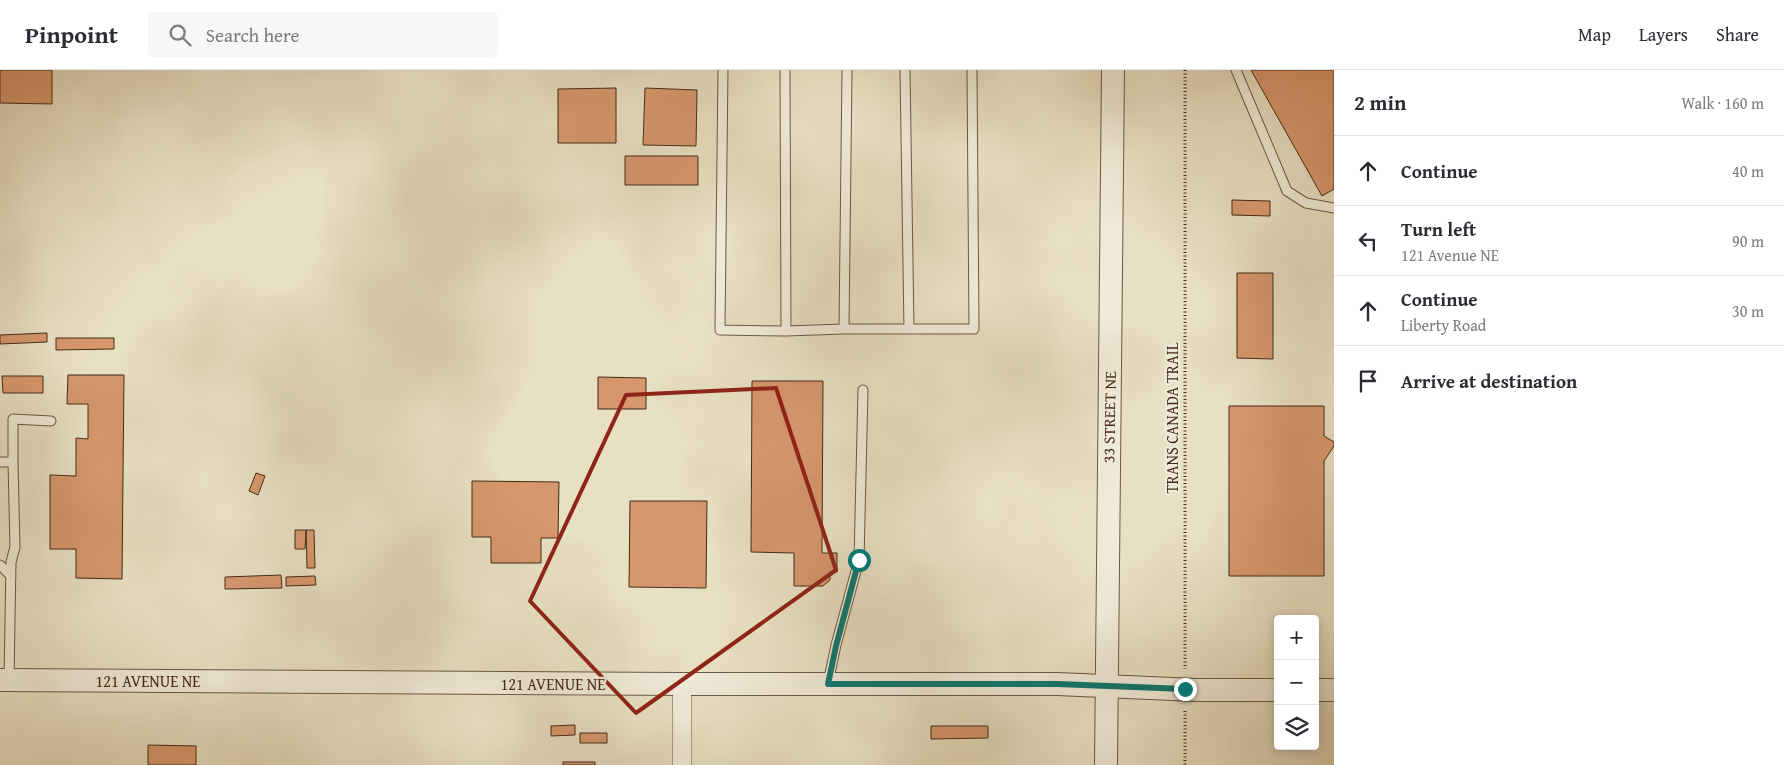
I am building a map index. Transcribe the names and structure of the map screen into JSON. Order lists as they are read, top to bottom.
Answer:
{
  "streets": {
    "street": ["33 STREET NE", "121 AVENUE NE"],
    "path": ["TRANS CANADA TRAIL"]
  },
  "crossings": [
    ["33 STREET NE", "121 AVENUE NE"],
    ["TRANS CANADA TRAIL", "121 AVENUE NE"]
  ],
  "page": {
    "header": "Pinpoint",
    "search": "Search here",
    "nav": ["Map", "Layers", "Share"],
    "heading": ["2 min", "Walk · 160 m"],
    "list": [
      ["Continue", "40 m"],
      ["Turn left", "121 Avenue NE", "90 m"],
      ["Continue", "Liberty Road", "30 m"],
      "Arrive at destination"
    ],
    "map_buttons": ["+", "−"]
  }
}
